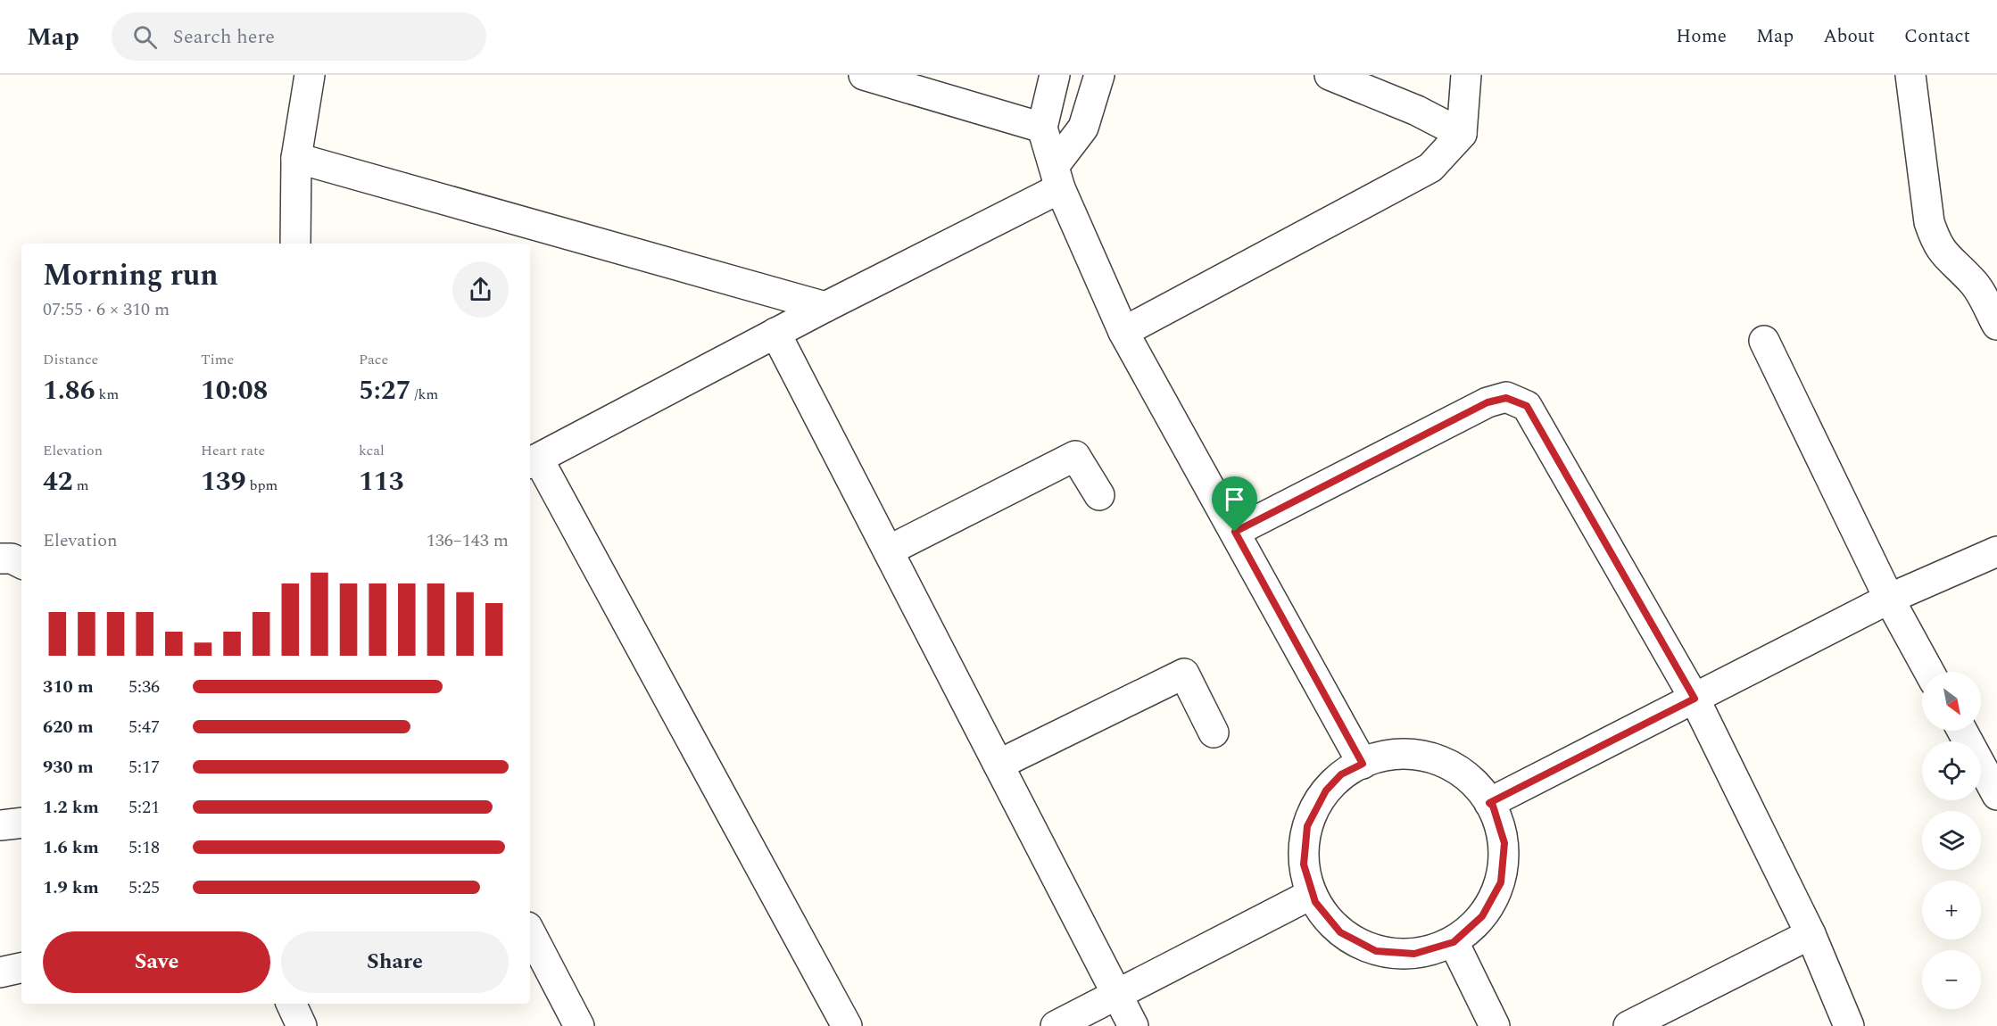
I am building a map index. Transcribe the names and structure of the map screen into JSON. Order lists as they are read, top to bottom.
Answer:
{
  "north": "bottom right",
  "page": {
    "header": "Map",
    "search": "Search here",
    "nav": [
      "Home",
      "Map",
      "About",
      "Contact"
    ],
    "heading": ["Morning run", "07:55 · 6 × 310 m"],
    "stats": [
      ["Distance", "1.86 km"],
      ["Time", "10:08"],
      ["Pace", "5:27 /km"],
      ["Elevation", "42 m"],
      ["Heart rate", "139 bpm"],
      ["kcal", "113"]
    ],
    "chart": ["Elevation", "136–143 m"],
    "list": [
      {
        "name": "310 m",
        "note": "5:36"
      },
      {
        "name": "620 m",
        "note": "5:47"
      },
      {
        "name": "930 m",
        "note": "5:17"
      },
      {
        "name": "1.2 km",
        "note": "5:21"
      },
      {
        "name": "1.6 km",
        "note": "5:18"
      },
      {
        "name": "1.9 km",
        "note": "5:25"
      }
    ],
    "map_buttons": ["+", "−"],
    "buttons": ["Save", "Share"]
  }
}
